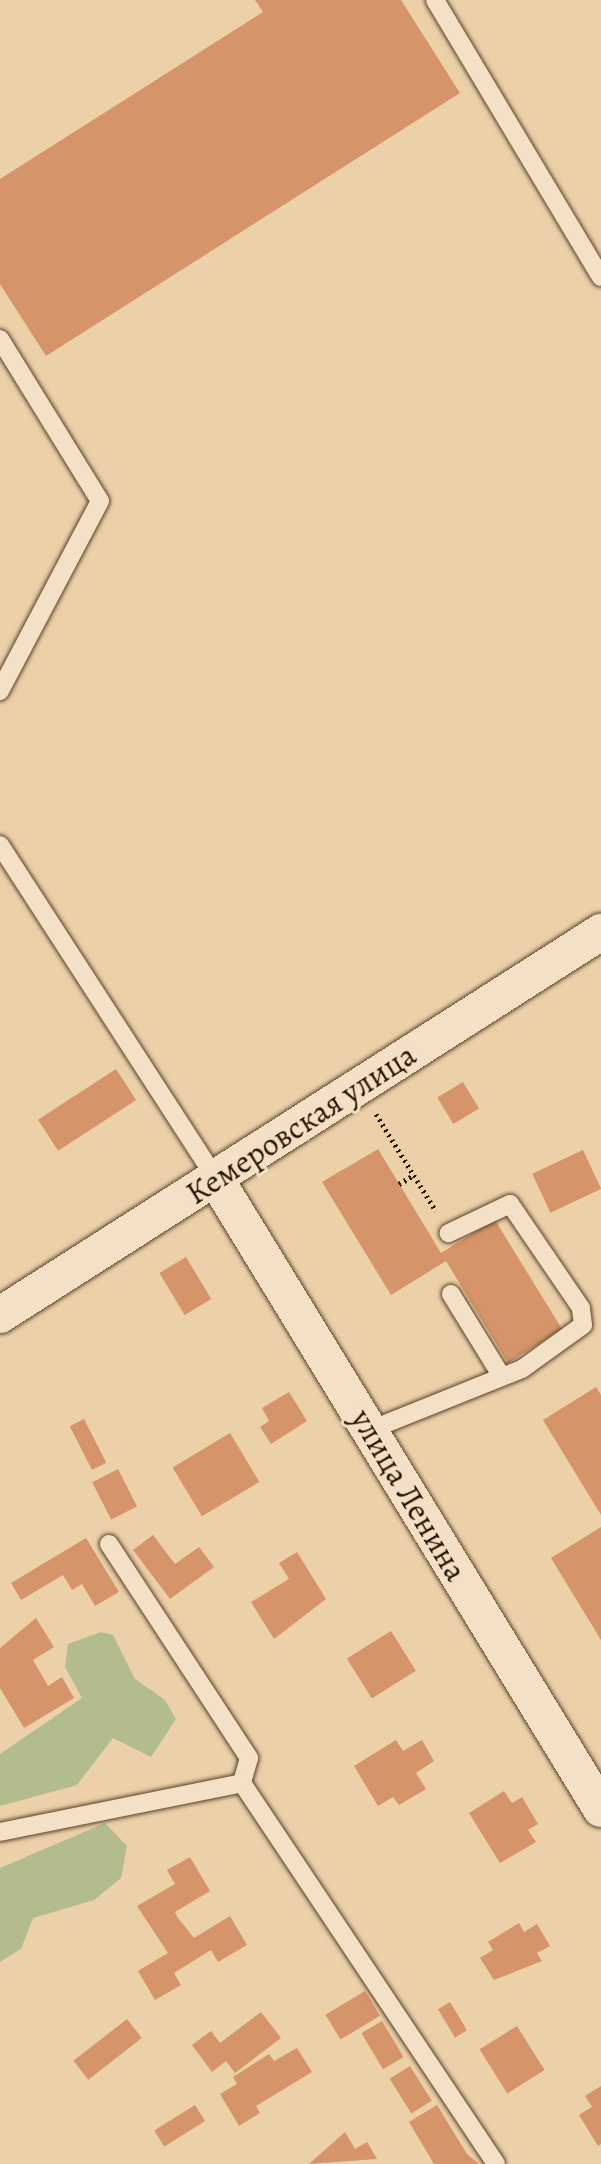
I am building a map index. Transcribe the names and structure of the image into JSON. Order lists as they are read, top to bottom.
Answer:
{
  "streets": {
    "street": ["Кемеровская улица", "улица Ленина"]
  },
  "crossings": [
    ["Кемеровская улица", "улица Ленина"]
  ]
}
